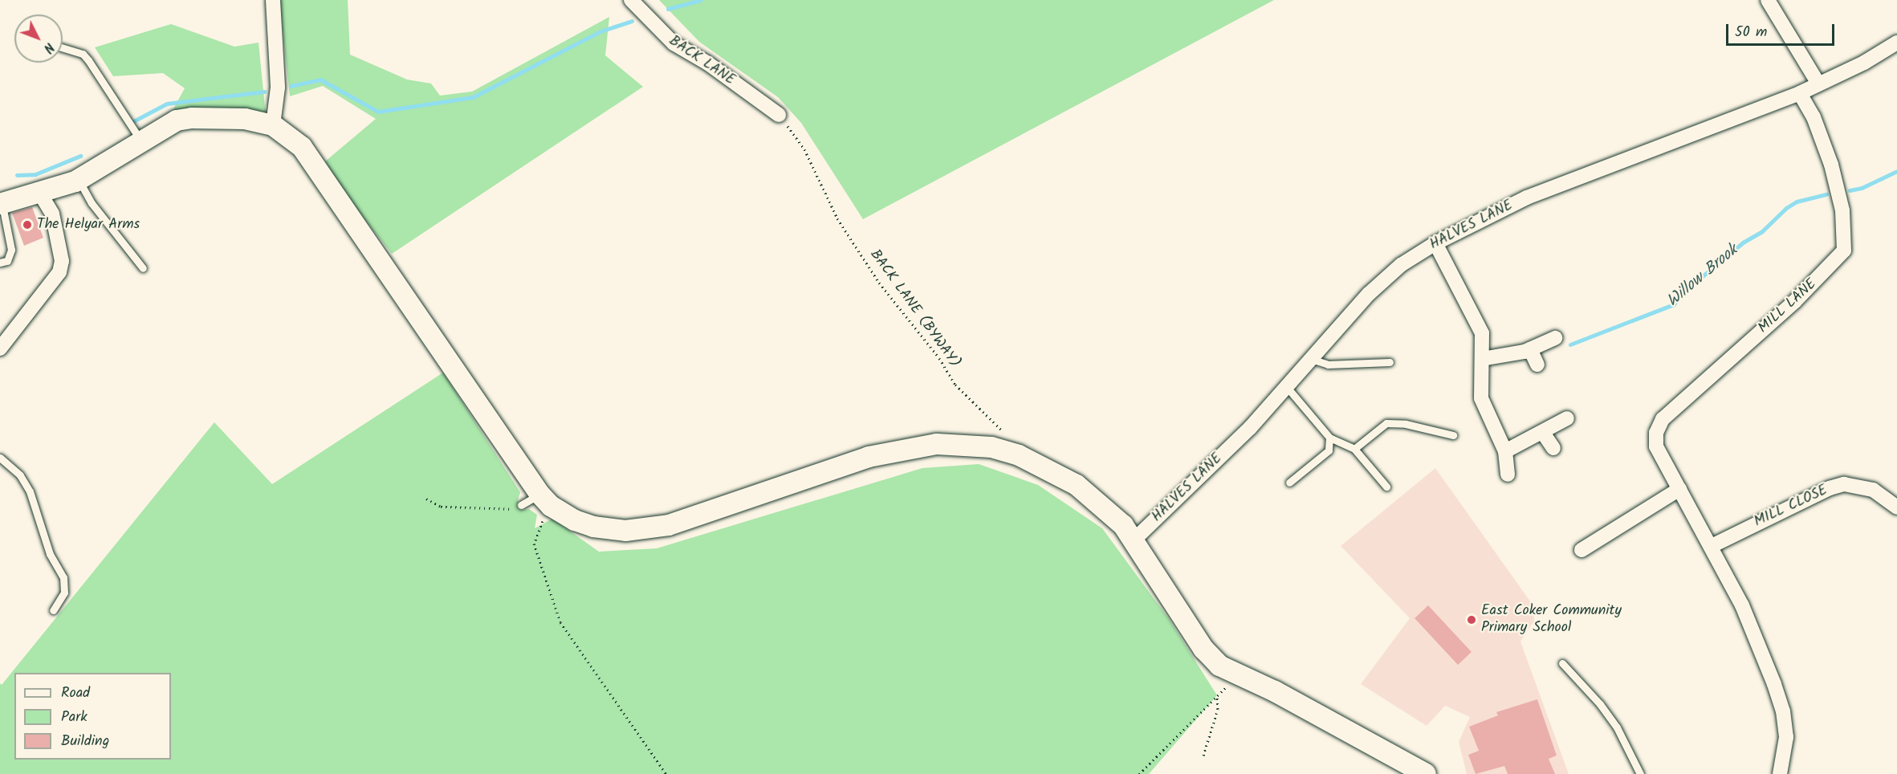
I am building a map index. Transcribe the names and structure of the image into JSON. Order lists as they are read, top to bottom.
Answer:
{
  "streets": {
    "street": [
      "BACK LANE",
      "HALVES LANE",
      "MILL LANE",
      "MILL CLOSE"
    ],
    "path": ["BACK LANE (BYWAY)"]
  },
  "crossings": [
    ["BACK LANE", "BACK LANE (BYWAY)"],
    ["HALVES LANE", "MILL LANE"],
    ["MILL LANE", "MILL CLOSE"]
  ],
  "water": ["Willow Brook"],
  "places": ["The Helyar Arms", "East Coker Community Primary School"],
  "legend": ["Road", "Park", "Building"],
  "scale_bar": "50 m",
  "north": "bottom right"
}
